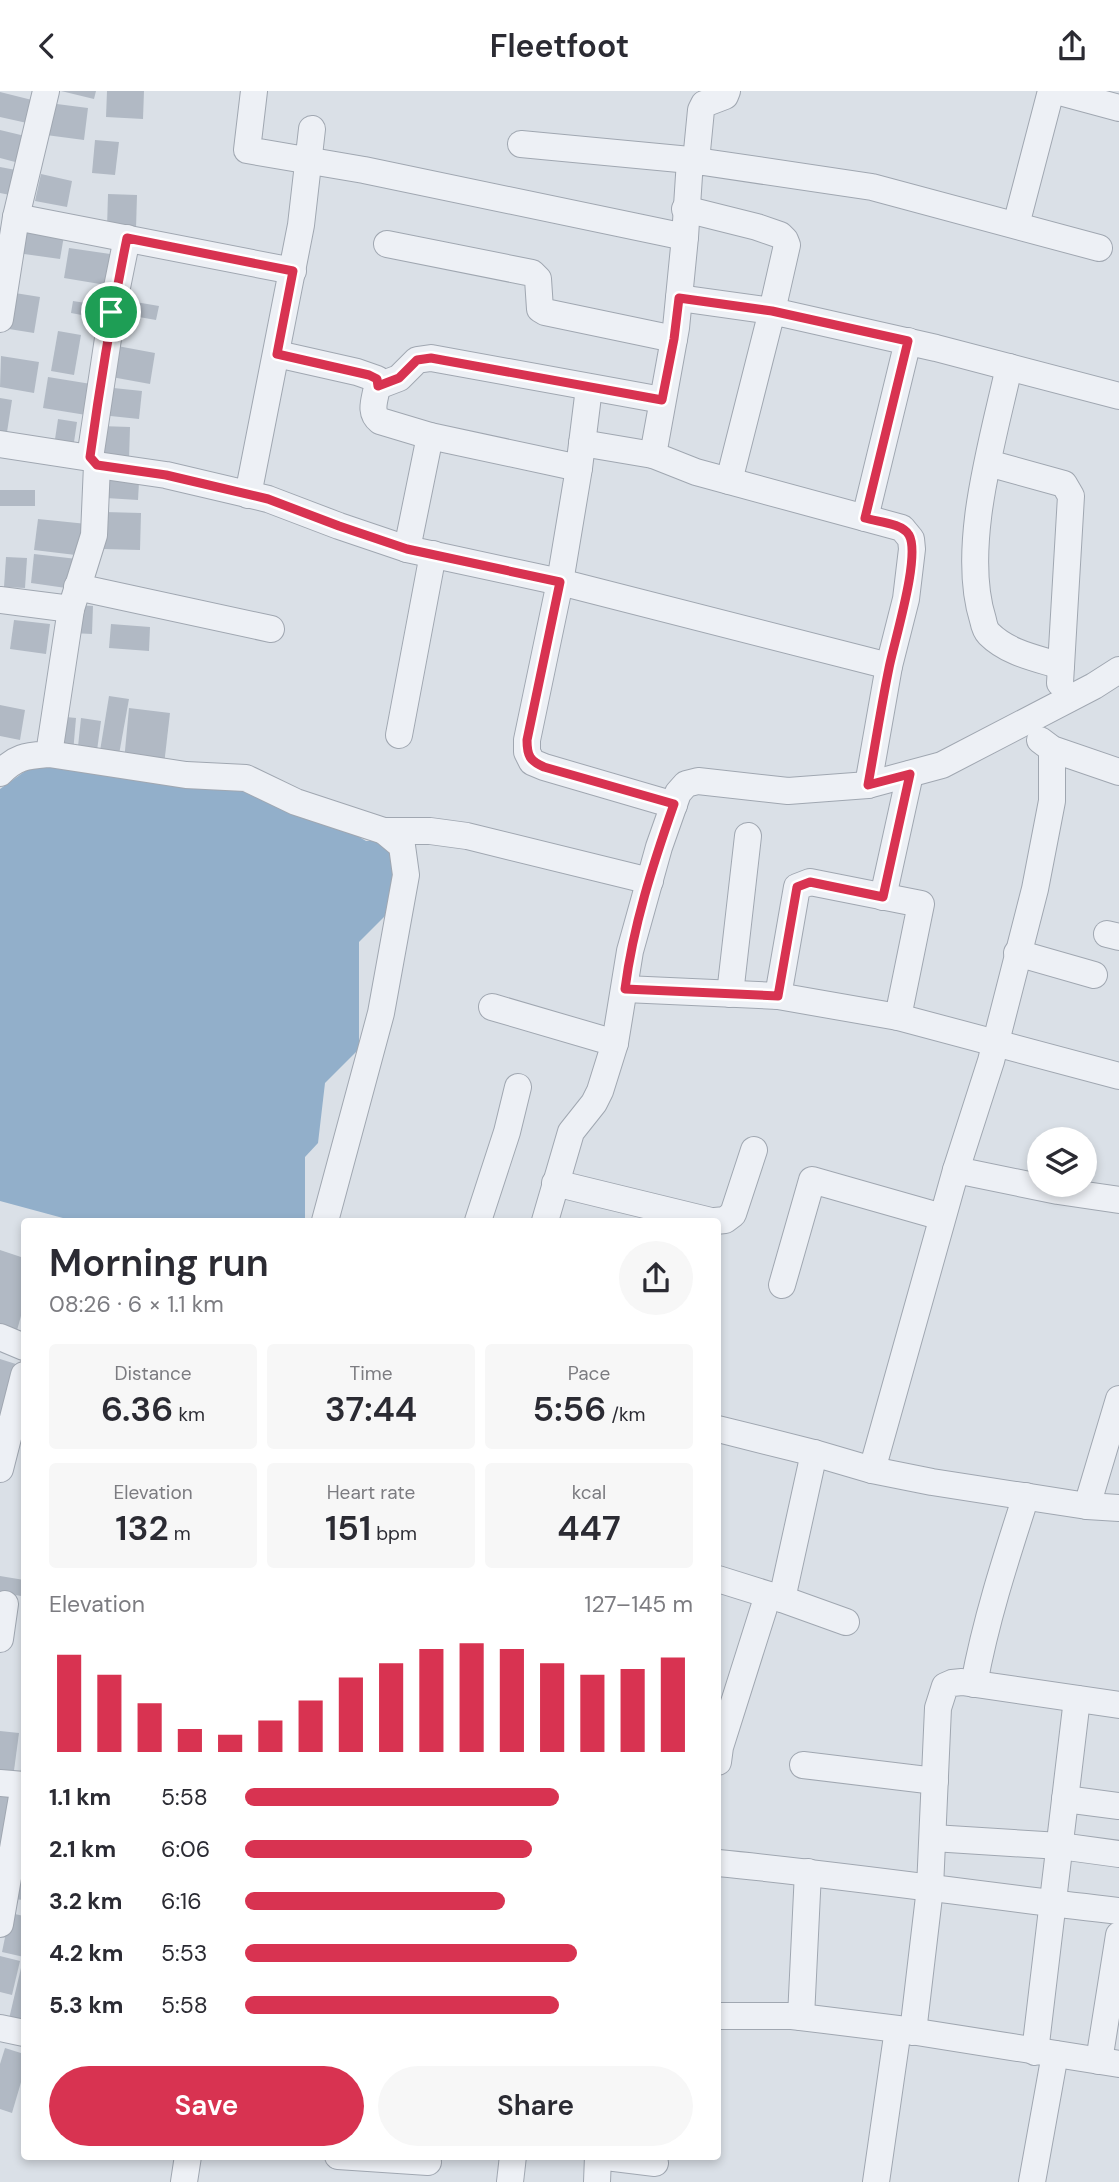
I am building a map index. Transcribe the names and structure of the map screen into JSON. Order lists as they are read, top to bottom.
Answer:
{
  "page": {
    "header": "Fleetfoot",
    "heading": ["Morning run", "08:26 · 6 × 1.1 km"],
    "stats": [
      ["Distance", "6.36 km"],
      ["Time", "37:44"],
      ["Pace", "5:56 /km"],
      ["Elevation", "132 m"],
      ["Heart rate", "151 bpm"],
      ["kcal", "447"]
    ],
    "chart": ["Elevation", "127–145 m"],
    "list": [
      {
        "name": "1.1 km",
        "note": "5:58"
      },
      {
        "name": "2.1 km",
        "note": "6:06"
      },
      {
        "name": "3.2 km",
        "note": "6:16"
      },
      {
        "name": "4.2 km",
        "note": "5:53"
      },
      {
        "name": "5.3 km",
        "note": "5:58"
      }
    ],
    "buttons": ["Save", "Share"]
  }
}
